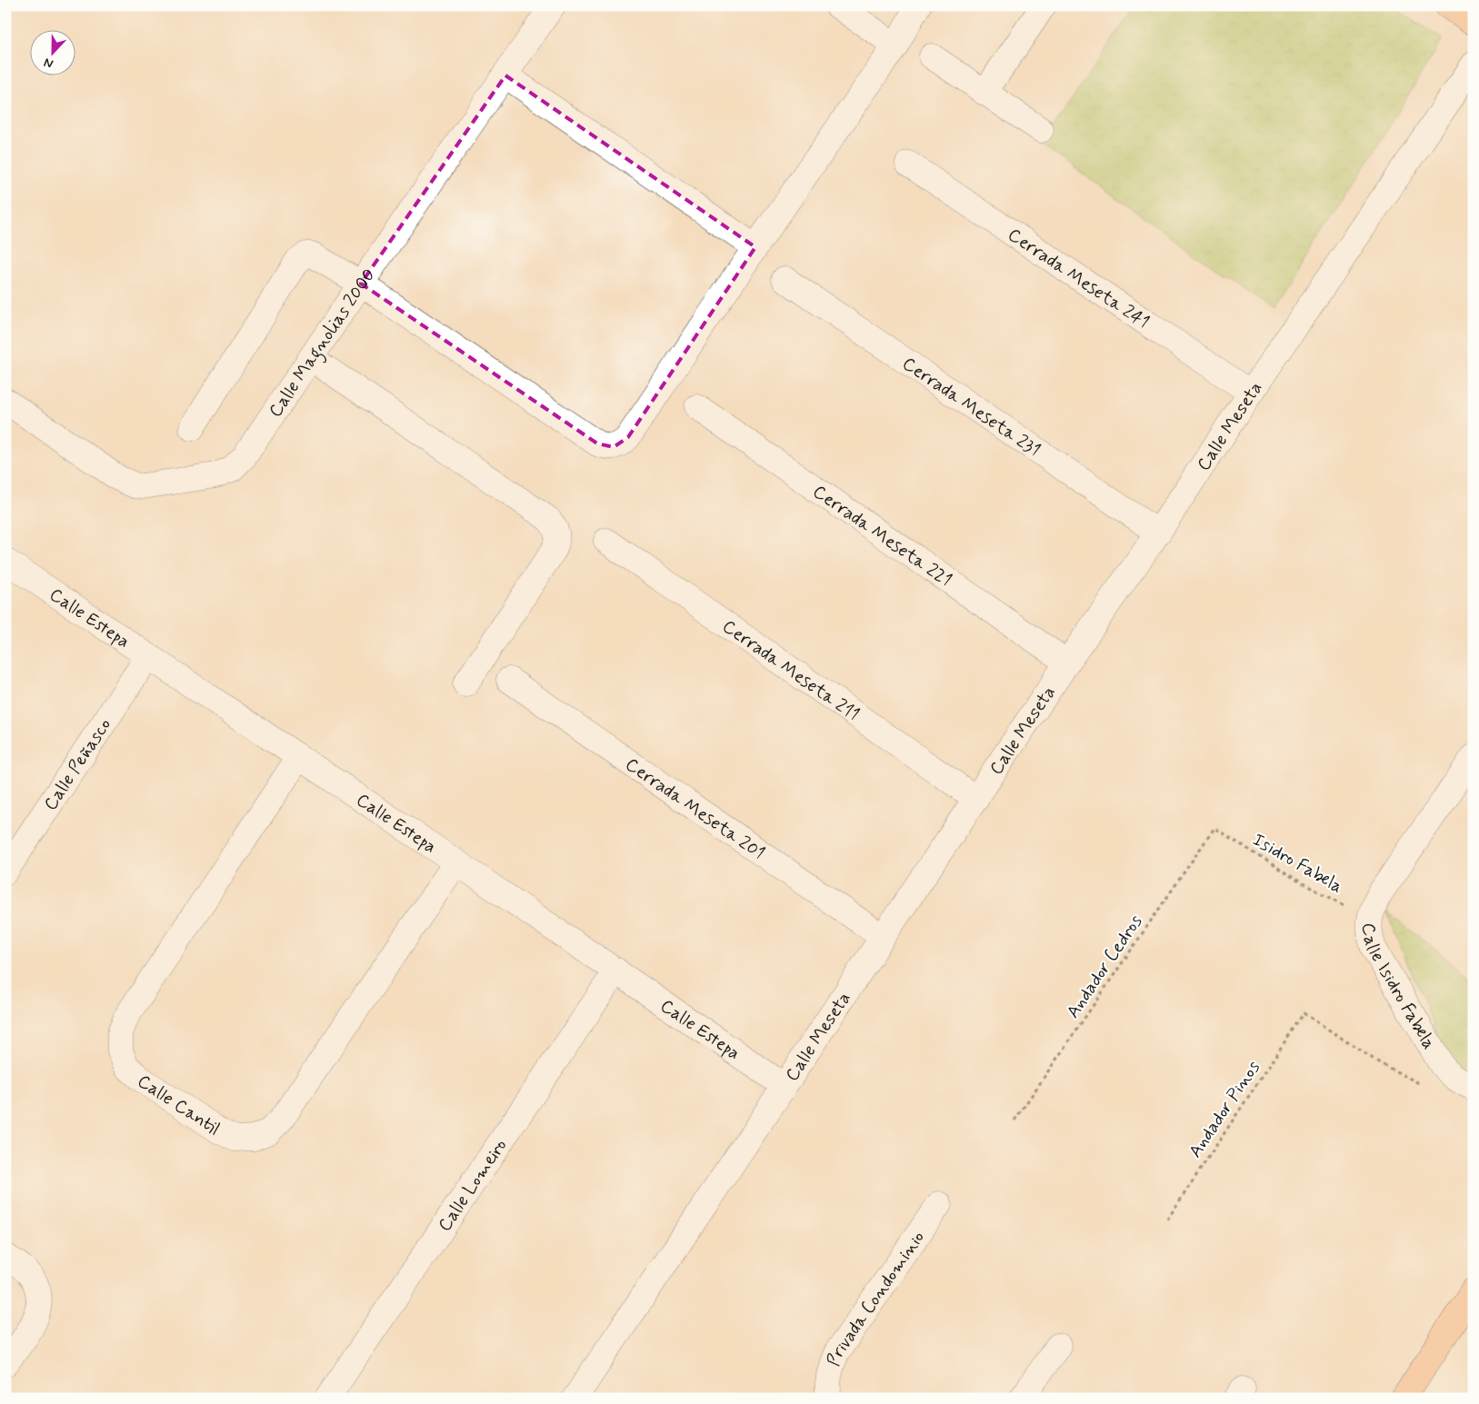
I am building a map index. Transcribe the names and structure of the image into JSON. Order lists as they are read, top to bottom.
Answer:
{
  "streets": {
    "street": [
      "Cerrada Meseta 241",
      "Calle Magnolias 2000",
      "Cerrada Meseta 231",
      "Calle Meseta",
      "Cerrada Meseta 221",
      "Calle Estepa",
      "Cerrada Meseta 211",
      "Calle Peñasco",
      "Cerrada Meseta 201",
      "Calle Isidro Fabela",
      "Calle Cantil",
      "Calle Lomeiro",
      "Privada Condominio"
    ],
    "path": ["Isidro Fabela", "Andador Cedros", "Andador Pinos"]
  },
  "crossings": [
    ["Cerrada Meseta 241", "Calle Meseta"],
    ["Cerrada Meseta 231", "Calle Meseta"],
    ["Calle Meseta", "Cerrada Meseta 221"],
    ["Calle Meseta", "Calle Estepa"],
    ["Calle Meseta", "Cerrada Meseta 211"],
    ["Calle Meseta", "Cerrada Meseta 201"],
    ["Calle Estepa", "Calle Peñasco"],
    ["Calle Estepa", "Calle Cantil"],
    ["Calle Estepa", "Calle Lomeiro"],
    ["Isidro Fabela", "Andador Cedros"],
    ["Isidro Fabela", "Calle Isidro Fabela"],
    ["Calle Isidro Fabela", "Andador Pinos"]
  ],
  "north": "bottom"
}
